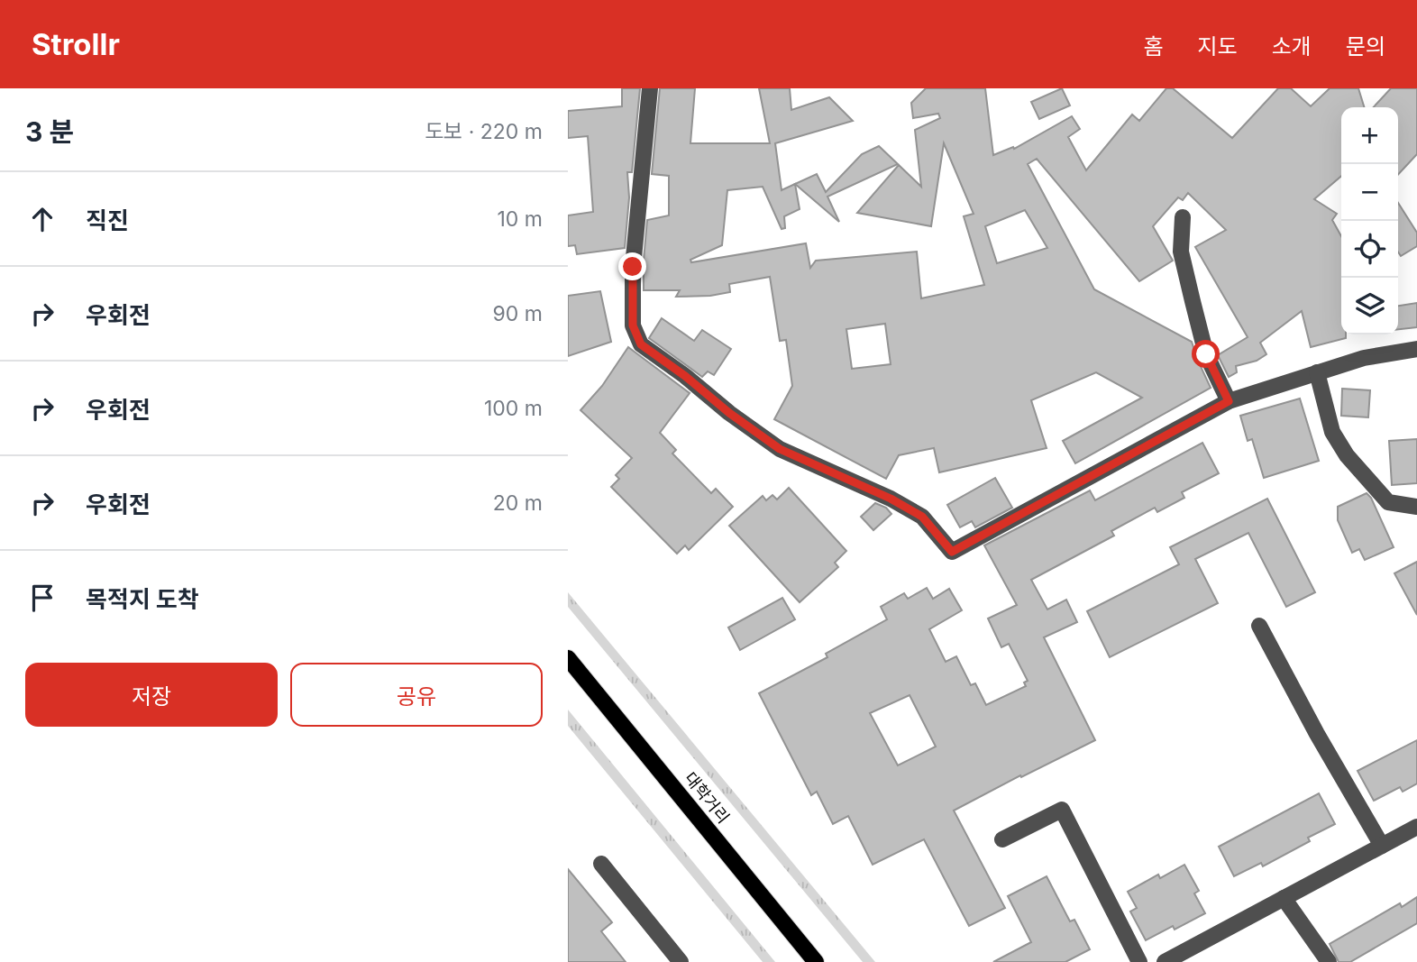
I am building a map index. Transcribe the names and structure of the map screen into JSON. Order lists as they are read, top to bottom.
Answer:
{
  "streets": {
    "main road": ["대학거리"]
  },
  "page": {
    "header": "Strollr",
    "nav": [
      "홈",
      "지도",
      "소개",
      "문의"
    ],
    "heading": ["3 분", "도보 · 220 m"],
    "map_buttons": ["+", "−"],
    "list": [
      ["직진", "10 m"],
      ["우회전", "90 m"],
      ["우회전", "100 m"],
      ["우회전", "20 m"],
      "목적지 도착"
    ],
    "buttons": ["저장", "공유"]
  }
}
